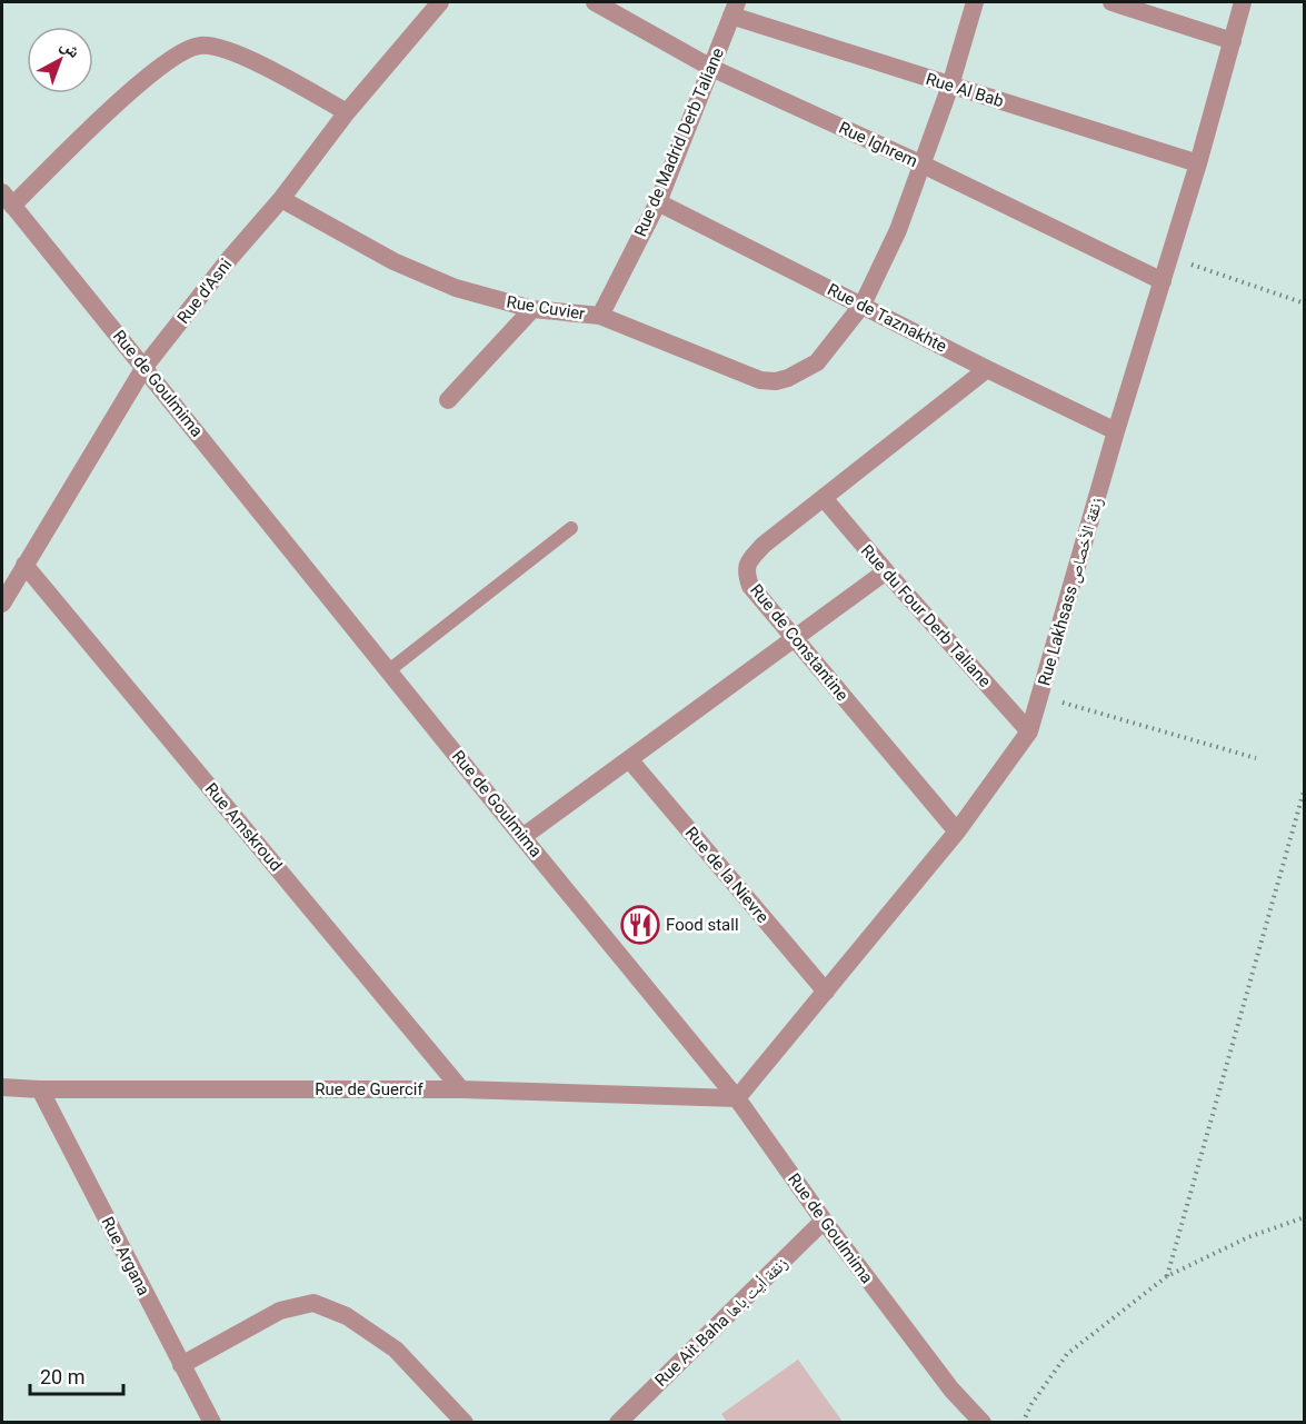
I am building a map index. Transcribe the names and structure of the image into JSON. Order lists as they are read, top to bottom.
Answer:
{
  "streets": {
    "street": [
      "Rue Al Bab",
      "Rue de Madrid Derb Taliane",
      "Rue Ighrem",
      "Rue d'Asni",
      "Rue Cuvier",
      "Rue de Taznakhte",
      "Rue de Goulmima",
      "Rue Lakhsass زنقة الأخصاص",
      "Rue du Four Derb Taliane",
      "Rue de Constantine",
      "Rue Amskroud",
      "Rue de la Nievre",
      "Rue de Guercif",
      "Rue Argana",
      "Rue Ait Baha زنقة أيت باها"
    ]
  },
  "crossings": [
    ["Rue Al Bab", "Rue de Madrid Derb Taliane"],
    ["Rue Al Bab", "Rue Lakhsass زنقة الأخصاص"],
    ["Rue de Madrid Derb Taliane", "Rue Ighrem"],
    ["Rue de Madrid Derb Taliane", "Rue Cuvier"],
    ["Rue de Madrid Derb Taliane", "Rue de Taznakhte"],
    ["Rue Ighrem", "Rue Lakhsass زنقة الأخصاص"],
    ["Rue d'Asni", "Rue Cuvier"],
    ["Rue d'Asni", "Rue de Goulmima"],
    ["Rue d'Asni", "Rue Amskroud"],
    ["Rue Cuvier", "Rue de Taznakhte"],
    ["Rue de Taznakhte", "Rue Lakhsass زنقة الأخصاص"],
    ["Rue de Taznakhte", "Rue de Constantine"],
    ["Rue de Goulmima", "Rue Lakhsass زنقة الأخصاص"],
    ["Rue de Goulmima", "Rue de Guercif"],
    ["Rue de Goulmima", "Rue Ait Baha زنقة أيت باها"],
    ["Rue Lakhsass زنقة الأخصاص", "Rue du Four Derb Taliane"],
    ["Rue Lakhsass زنقة الأخصاص", "Rue de Constantine"],
    ["Rue Lakhsass زنقة الأخصاص", "Rue de la Nievre"],
    ["Rue Lakhsass زنقة الأخصاص", "Rue de Guercif"],
    ["Rue du Four Derb Taliane", "Rue de Constantine"],
    ["Rue Amskroud", "Rue de Guercif"],
    ["Rue de Guercif", "Rue Argana"]
  ],
  "places": {
    "restaurant": ["Food stall"]
  },
  "scale_bar": "20 m",
  "north": "top right"
}
